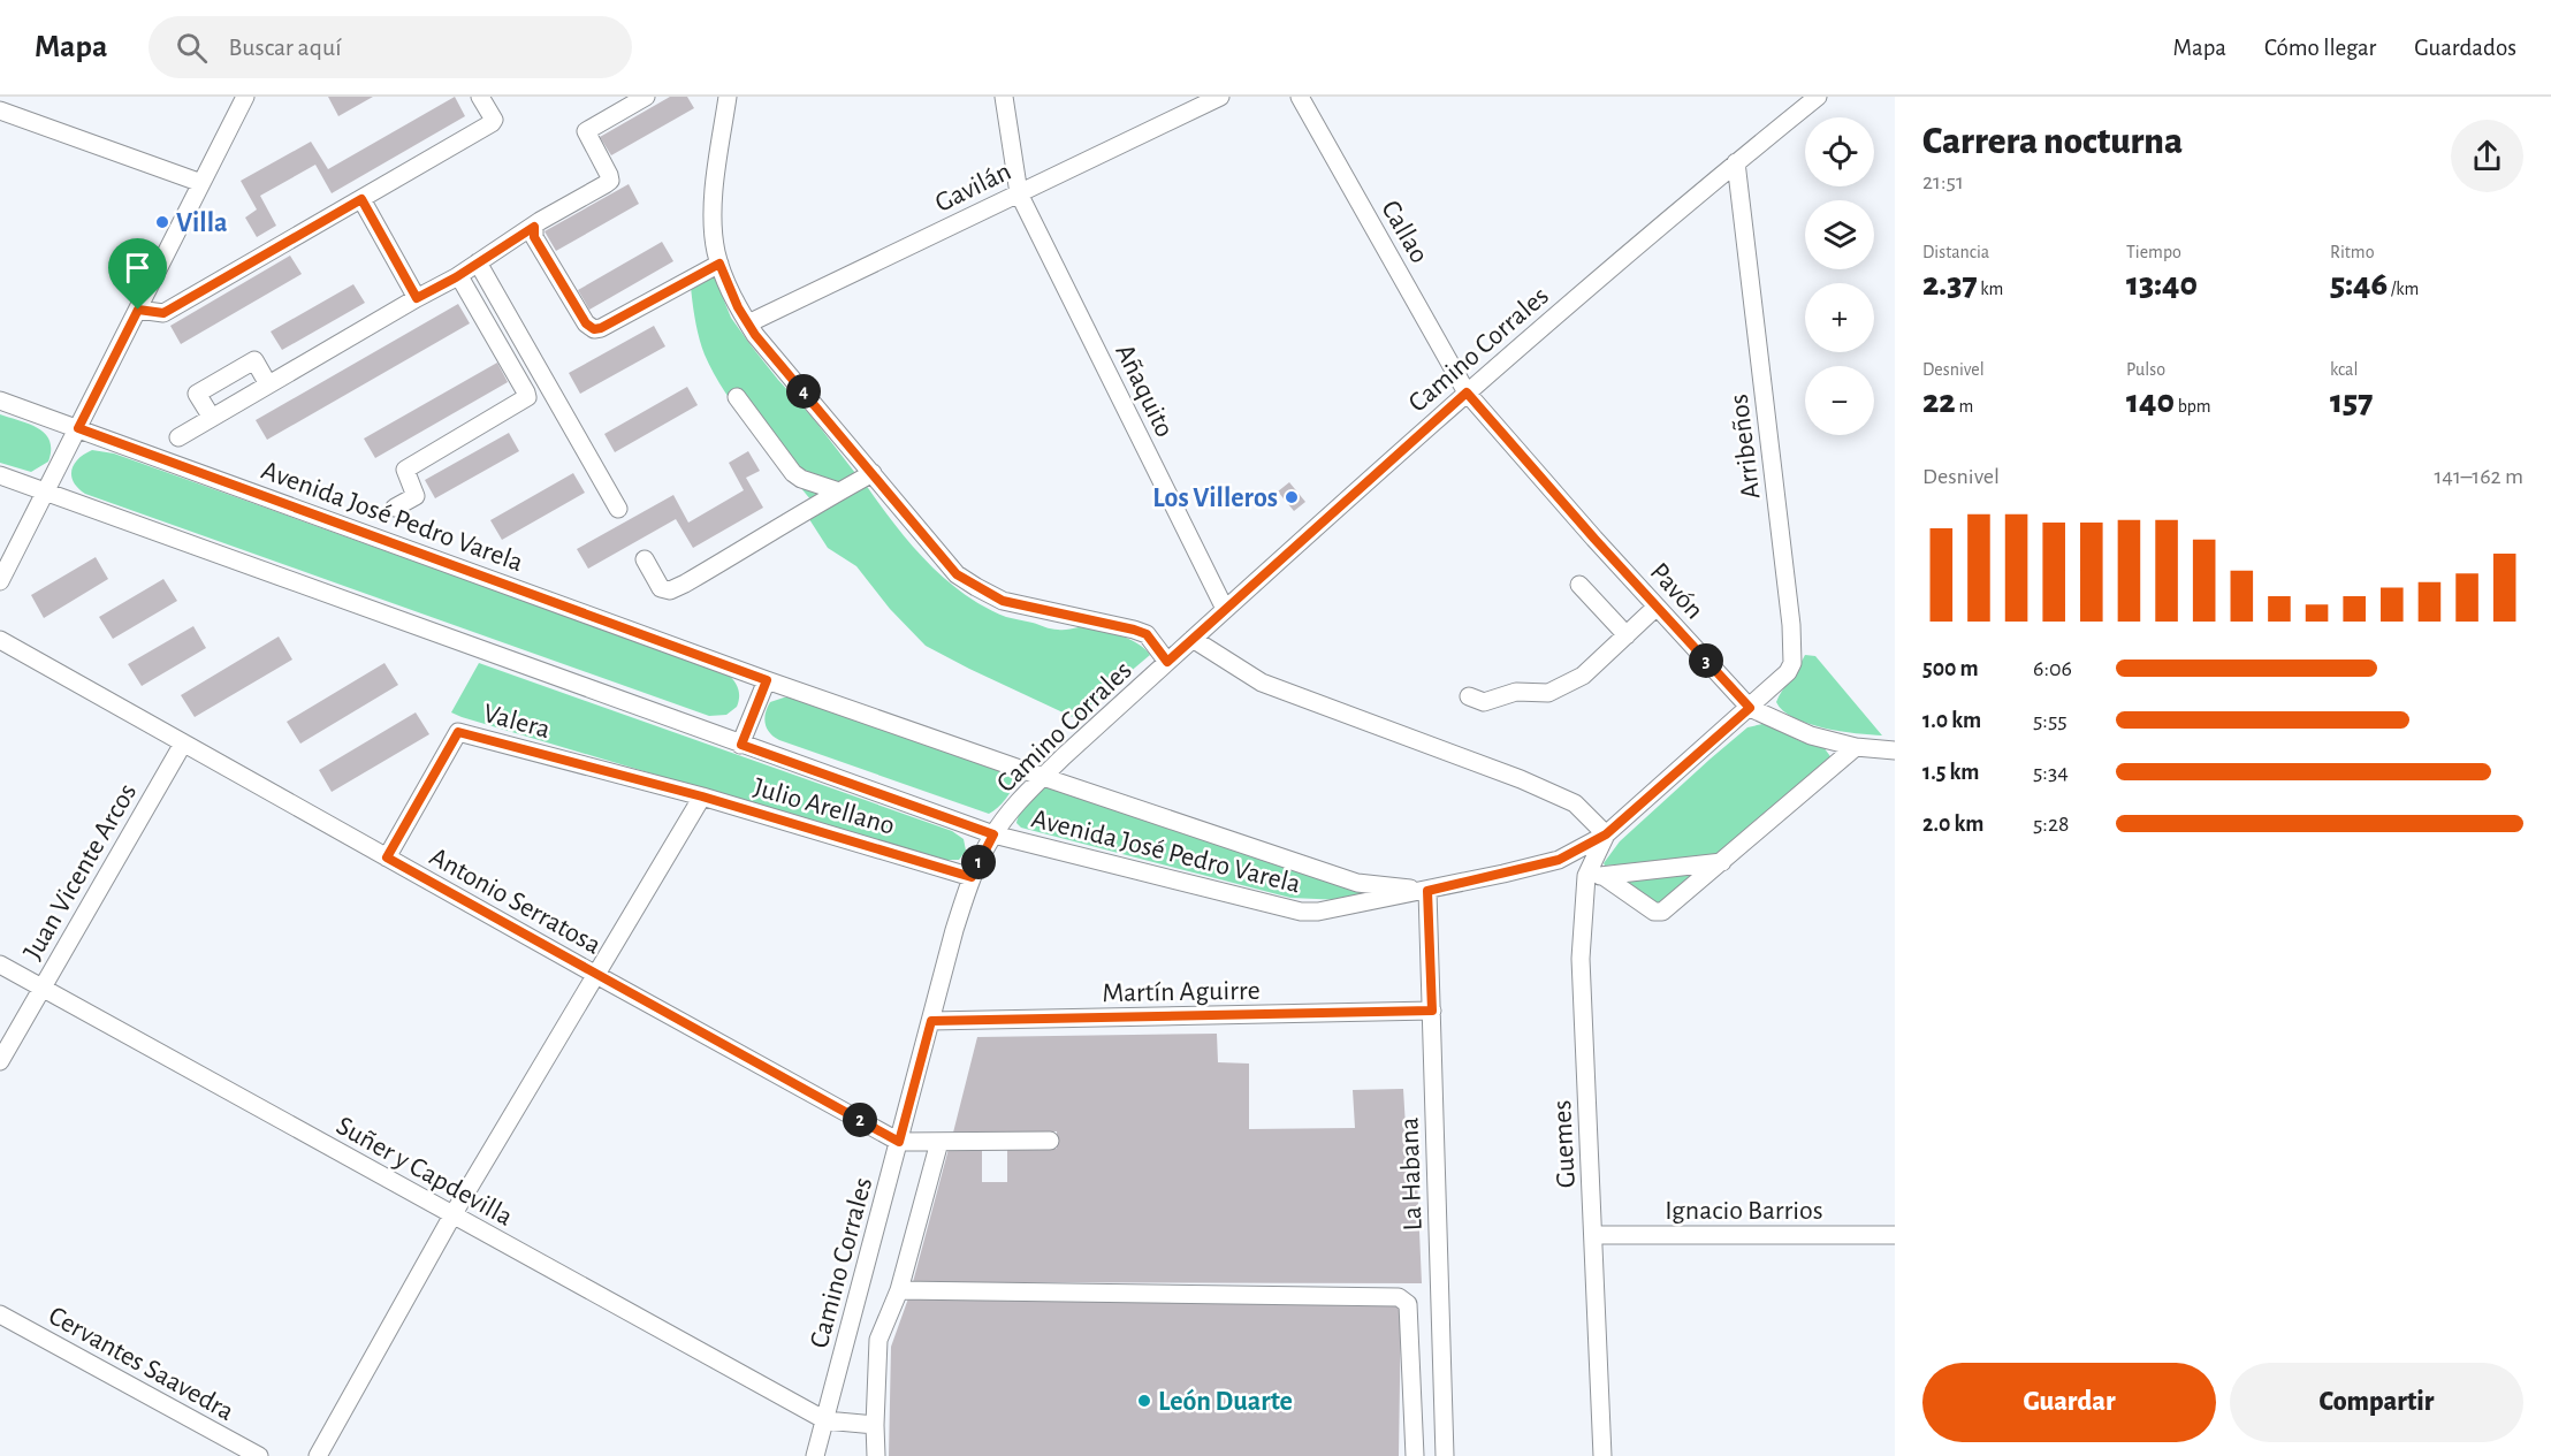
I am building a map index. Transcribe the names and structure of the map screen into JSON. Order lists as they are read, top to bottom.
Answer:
{
  "streets": {
    "street": [
      "Gavilán",
      "Callao",
      "Camino Corrales",
      "Añaquito",
      "Arribeños",
      "Avenida José Pedro Varela",
      "Pavón",
      "Valera",
      "Julio Arellano",
      "Juan Vicente Arcos",
      "Antonio Serratosa",
      "Martín Aguirre",
      "Guemes",
      "Suñer y Capdevilla",
      "La Habana",
      "Ignacio Barrios",
      "Cervantes Saavedra"
    ]
  },
  "crossings": [
    ["Gavilán", "Añaquito"],
    ["Callao", "Camino Corrales"],
    ["Callao", "Pavón"],
    ["Camino Corrales", "Añaquito"],
    ["Camino Corrales", "Arribeños"],
    ["Camino Corrales", "Avenida José Pedro Varela"],
    ["Camino Corrales", "Pavón"],
    ["Camino Corrales", "Julio Arellano"],
    ["Camino Corrales", "Antonio Serratosa"],
    ["Camino Corrales", "Martín Aguirre"],
    ["Camino Corrales", "Suñer y Capdevilla"],
    ["Arribeños", "Avenida José Pedro Varela"],
    ["Arribeños", "Pavón"],
    ["Arribeños", "Guemes"],
    ["Avenida José Pedro Varela", "Guemes"],
    ["Avenida José Pedro Varela", "La Habana"],
    ["Valera", "Julio Arellano"],
    ["Valera", "Antonio Serratosa"],
    ["Juan Vicente Arcos", "Antonio Serratosa"],
    ["Juan Vicente Arcos", "Suñer y Capdevilla"],
    ["Martín Aguirre", "La Habana"],
    ["Guemes", "Ignacio Barrios"]
  ],
  "places": ["Villa", "Los Villeros", "León Duarte"],
  "page": {
    "header": "Mapa",
    "search": "Buscar aquí",
    "nav": ["Mapa", "Cómo llegar", "Guardados"],
    "heading": ["Carrera nocturna", "21:51"],
    "map_buttons": ["+", "−"],
    "stats": [
      ["Distancia", "2.37 km"],
      ["Tiempo", "13:40"],
      ["Ritmo", "5:46 /km"],
      ["Desnivel", "22 m"],
      ["Pulso", "140 bpm"],
      ["kcal", "157"]
    ],
    "pins": [
      "4",
      "3",
      "1",
      "2"
    ],
    "chart": ["Desnivel", "141–162 m"],
    "list": [
      {
        "name": "500 m",
        "note": "6:06"
      },
      {
        "name": "1.0 km",
        "note": "5:55"
      },
      {
        "name": "1.5 km",
        "note": "5:34"
      },
      {
        "name": "2.0 km",
        "note": "5:28"
      }
    ],
    "buttons": ["Guardar", "Compartir"]
  }
}
